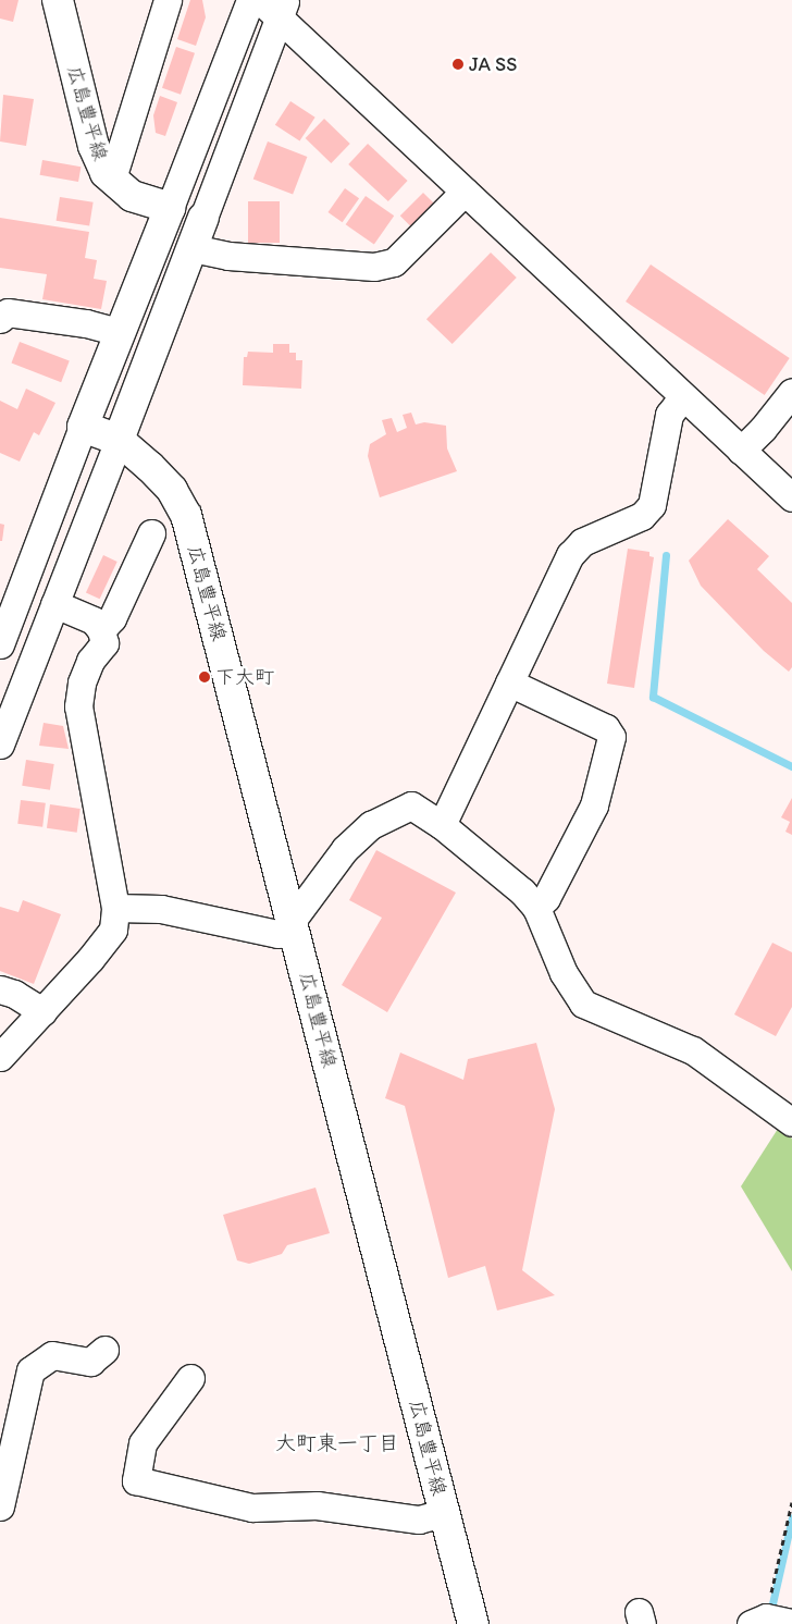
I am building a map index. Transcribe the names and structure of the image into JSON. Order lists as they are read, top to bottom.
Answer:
{
  "streets": {
    "main road": ["広島豊平線"]
  },
  "districts": ["大町東一丁目"],
  "places": ["JA SS", "下大町"]
}
